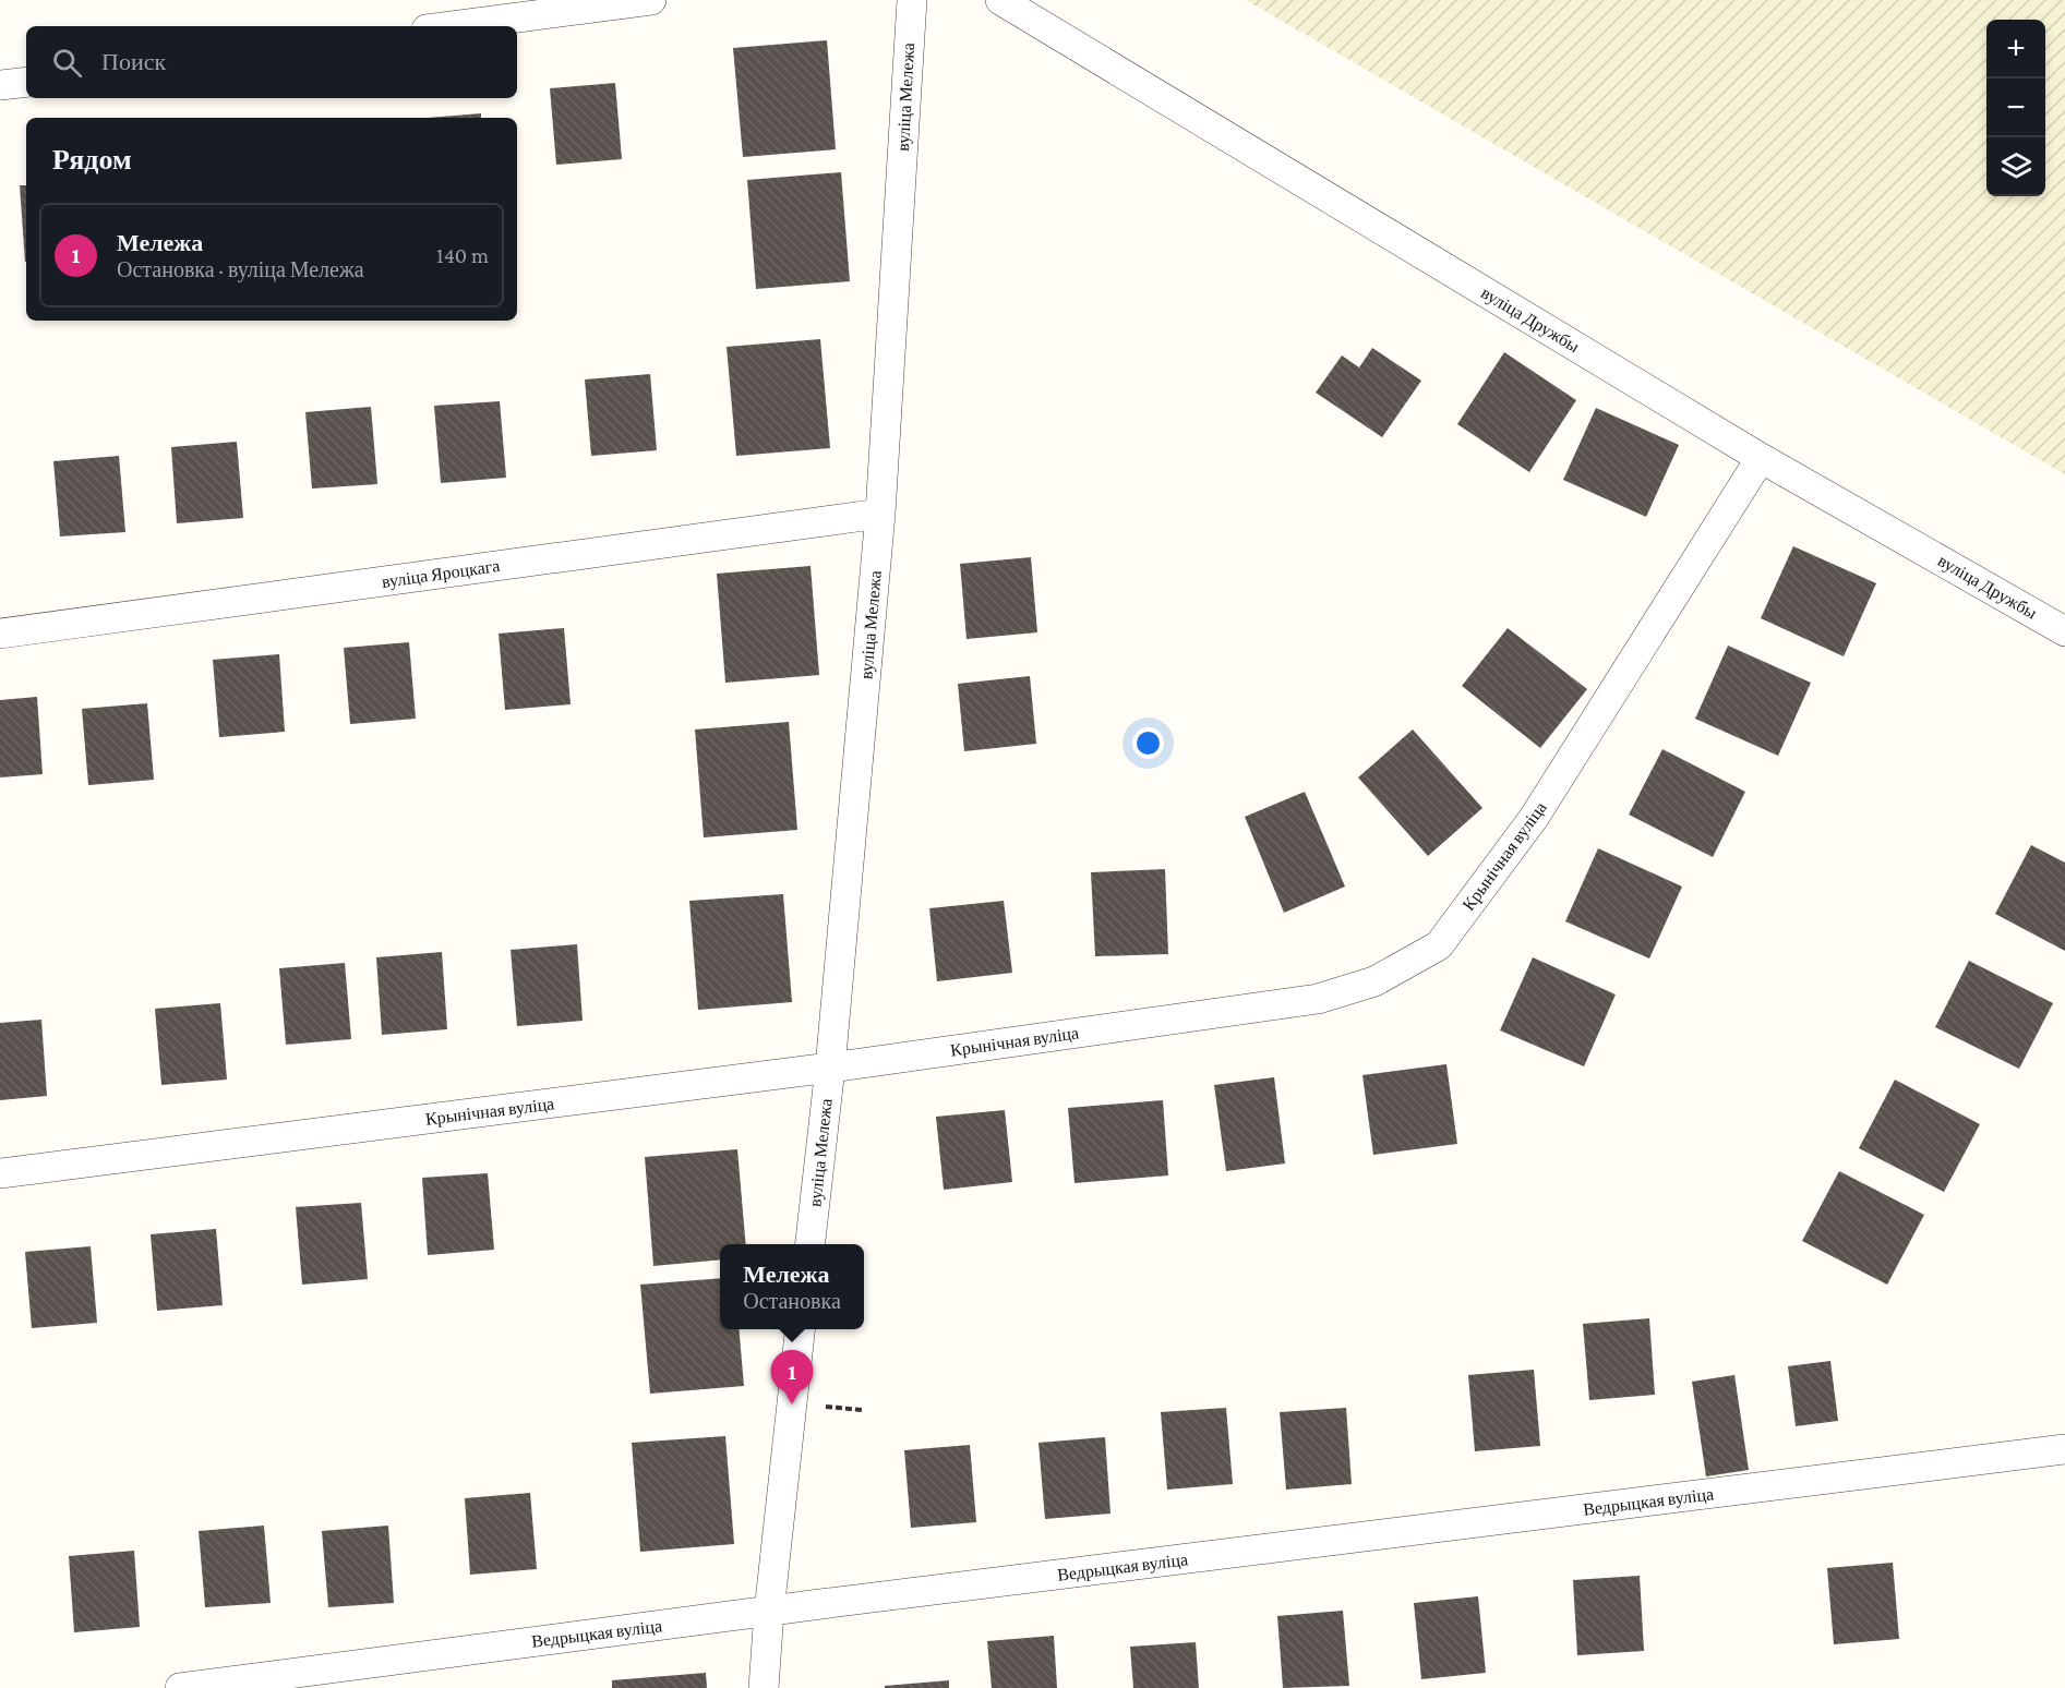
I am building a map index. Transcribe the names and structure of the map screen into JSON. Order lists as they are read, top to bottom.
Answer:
{
  "streets": {
    "street": [
      "вуліца Мележа",
      "вуліца Дружбы",
      "вуліца Яроцкага",
      "Крынічная вуліца",
      "Ведрыцкая вуліца"
    ]
  },
  "crossings": [
    ["вуліца Мележа", "вуліца Яроцкага"],
    ["вуліца Мележа", "Крынічная вуліца"],
    ["вуліца Дружбы", "Крынічная вуліца"]
  ],
  "page": {
    "map_buttons": ["+", "−"],
    "search": "Поиск",
    "heading": "Рядом",
    "list": [
      {
        "mark": "1",
        "name": "Мележа",
        "note": "Остановка · вуліца Мележа",
        "value": "140 m"
      }
    ],
    "popup": ["Мележа", "Остановка"],
    "pins": "1"
  }
}
